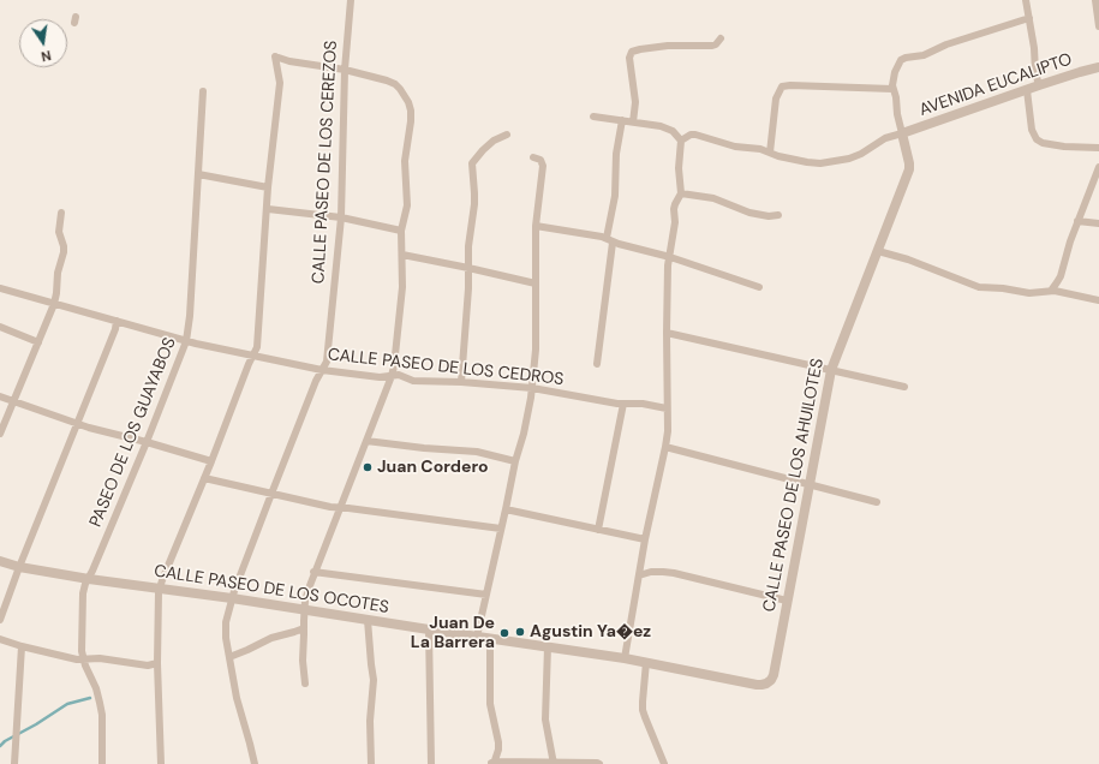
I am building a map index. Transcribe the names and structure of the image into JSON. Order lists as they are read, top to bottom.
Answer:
{
  "streets": {
    "street": [
      "AVENIDA EUCALIPTO",
      "CALLE PASEO DE LOS CEREZOS",
      "CALLE PASEO DE LOS CEDROS",
      "PASEO DE LOS GUAYABOS",
      "CALLE PASEO DE LOS AHUILOTES",
      "CALLE PASEO DE LOS OCOTES"
    ]
  },
  "crossings": [
    ["AVENIDA EUCALIPTO", "CALLE PASEO DE LOS AHUILOTES"],
    ["CALLE PASEO DE LOS CEREZOS", "CALLE PASEO DE LOS CEDROS"],
    ["CALLE PASEO DE LOS CEREZOS", "CALLE PASEO DE LOS OCOTES"],
    ["CALLE PASEO DE LOS CEDROS", "PASEO DE LOS GUAYABOS"],
    ["PASEO DE LOS GUAYABOS", "CALLE PASEO DE LOS OCOTES"],
    ["CALLE PASEO DE LOS AHUILOTES", "CALLE PASEO DE LOS OCOTES"]
  ],
  "places": ["Juan Cordero", "Agustin Ya�ez", "Juan De La Barrera"],
  "north": "bottom"
}
